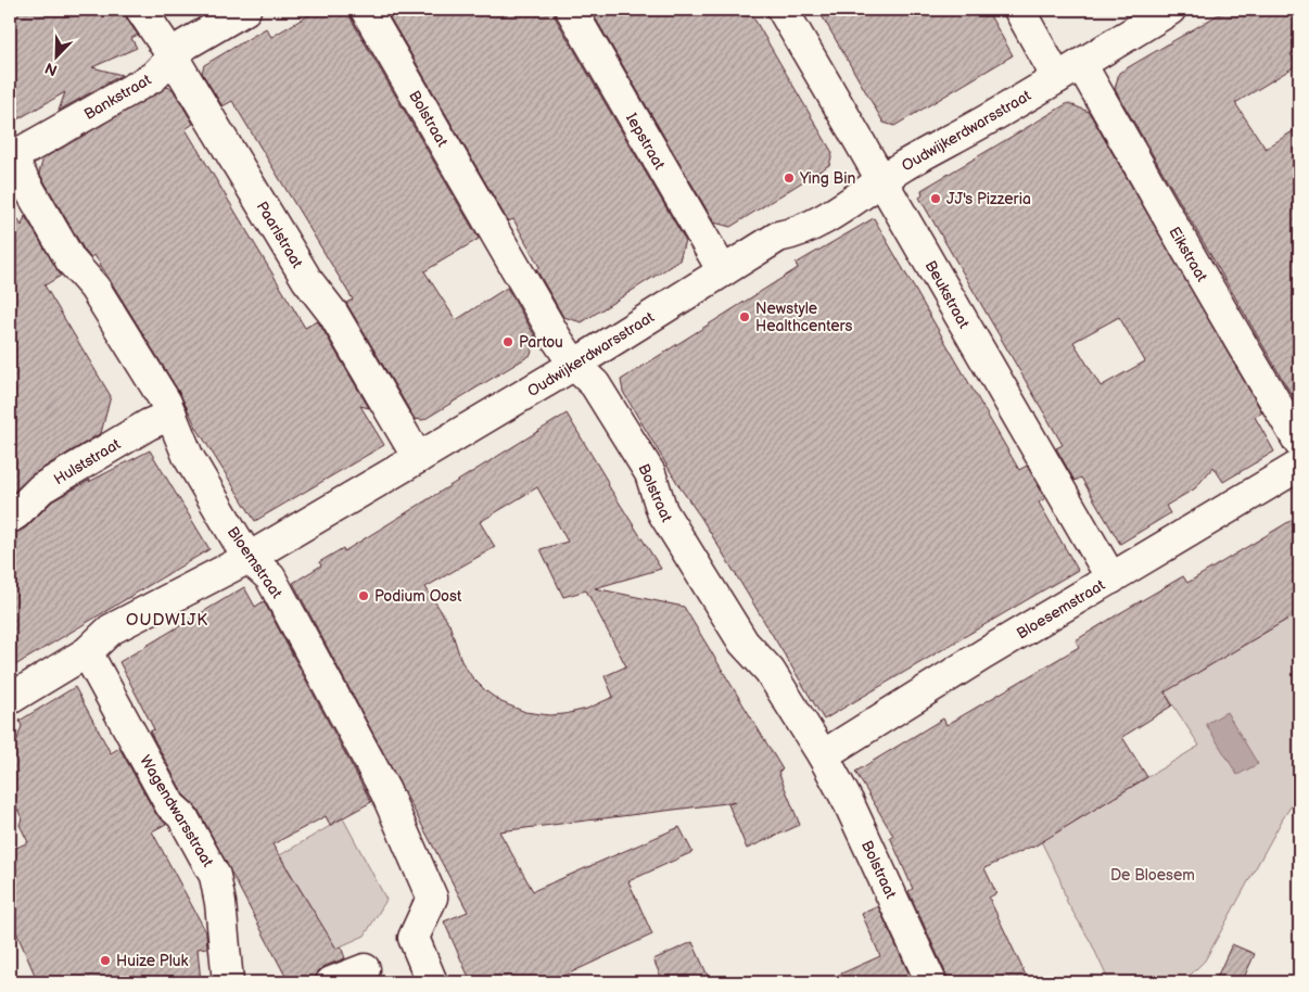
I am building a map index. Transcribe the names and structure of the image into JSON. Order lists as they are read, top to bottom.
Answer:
{
  "streets": {
    "street": [
      "Bankstraat",
      "Bolstraat",
      "Oudwijkerdwarsstraat",
      "Iepstraat",
      "Paarlstraat",
      "Eikstraat",
      "Beukstraat",
      "Hulststraat",
      "Bloemstraat",
      "Bloesemstraat",
      "Wagendwarsstraat"
    ]
  },
  "crossings": [
    ["Bankstraat", "Paarlstraat"],
    ["Bankstraat", "Bloemstraat"],
    ["Bolstraat", "Oudwijkerdwarsstraat"],
    ["Bolstraat", "Bloesemstraat"],
    ["Oudwijkerdwarsstraat", "Iepstraat"],
    ["Oudwijkerdwarsstraat", "Paarlstraat"],
    ["Oudwijkerdwarsstraat", "Eikstraat"],
    ["Oudwijkerdwarsstraat", "Beukstraat"],
    ["Oudwijkerdwarsstraat", "Bloemstraat"],
    ["Oudwijkerdwarsstraat", "Wagendwarsstraat"],
    ["Beukstraat", "Bloesemstraat"],
    ["Hulststraat", "Bloemstraat"]
  ],
  "districts": ["OUDWIJK"],
  "parks": ["De Bloesem"],
  "places": [
    "Ying Bin",
    "JJ's Pizzeria",
    "Newstyle Healthcenters",
    "Partou",
    "Podium Oost",
    "Huize Pluk"
  ],
  "north": "bottom left"
}
